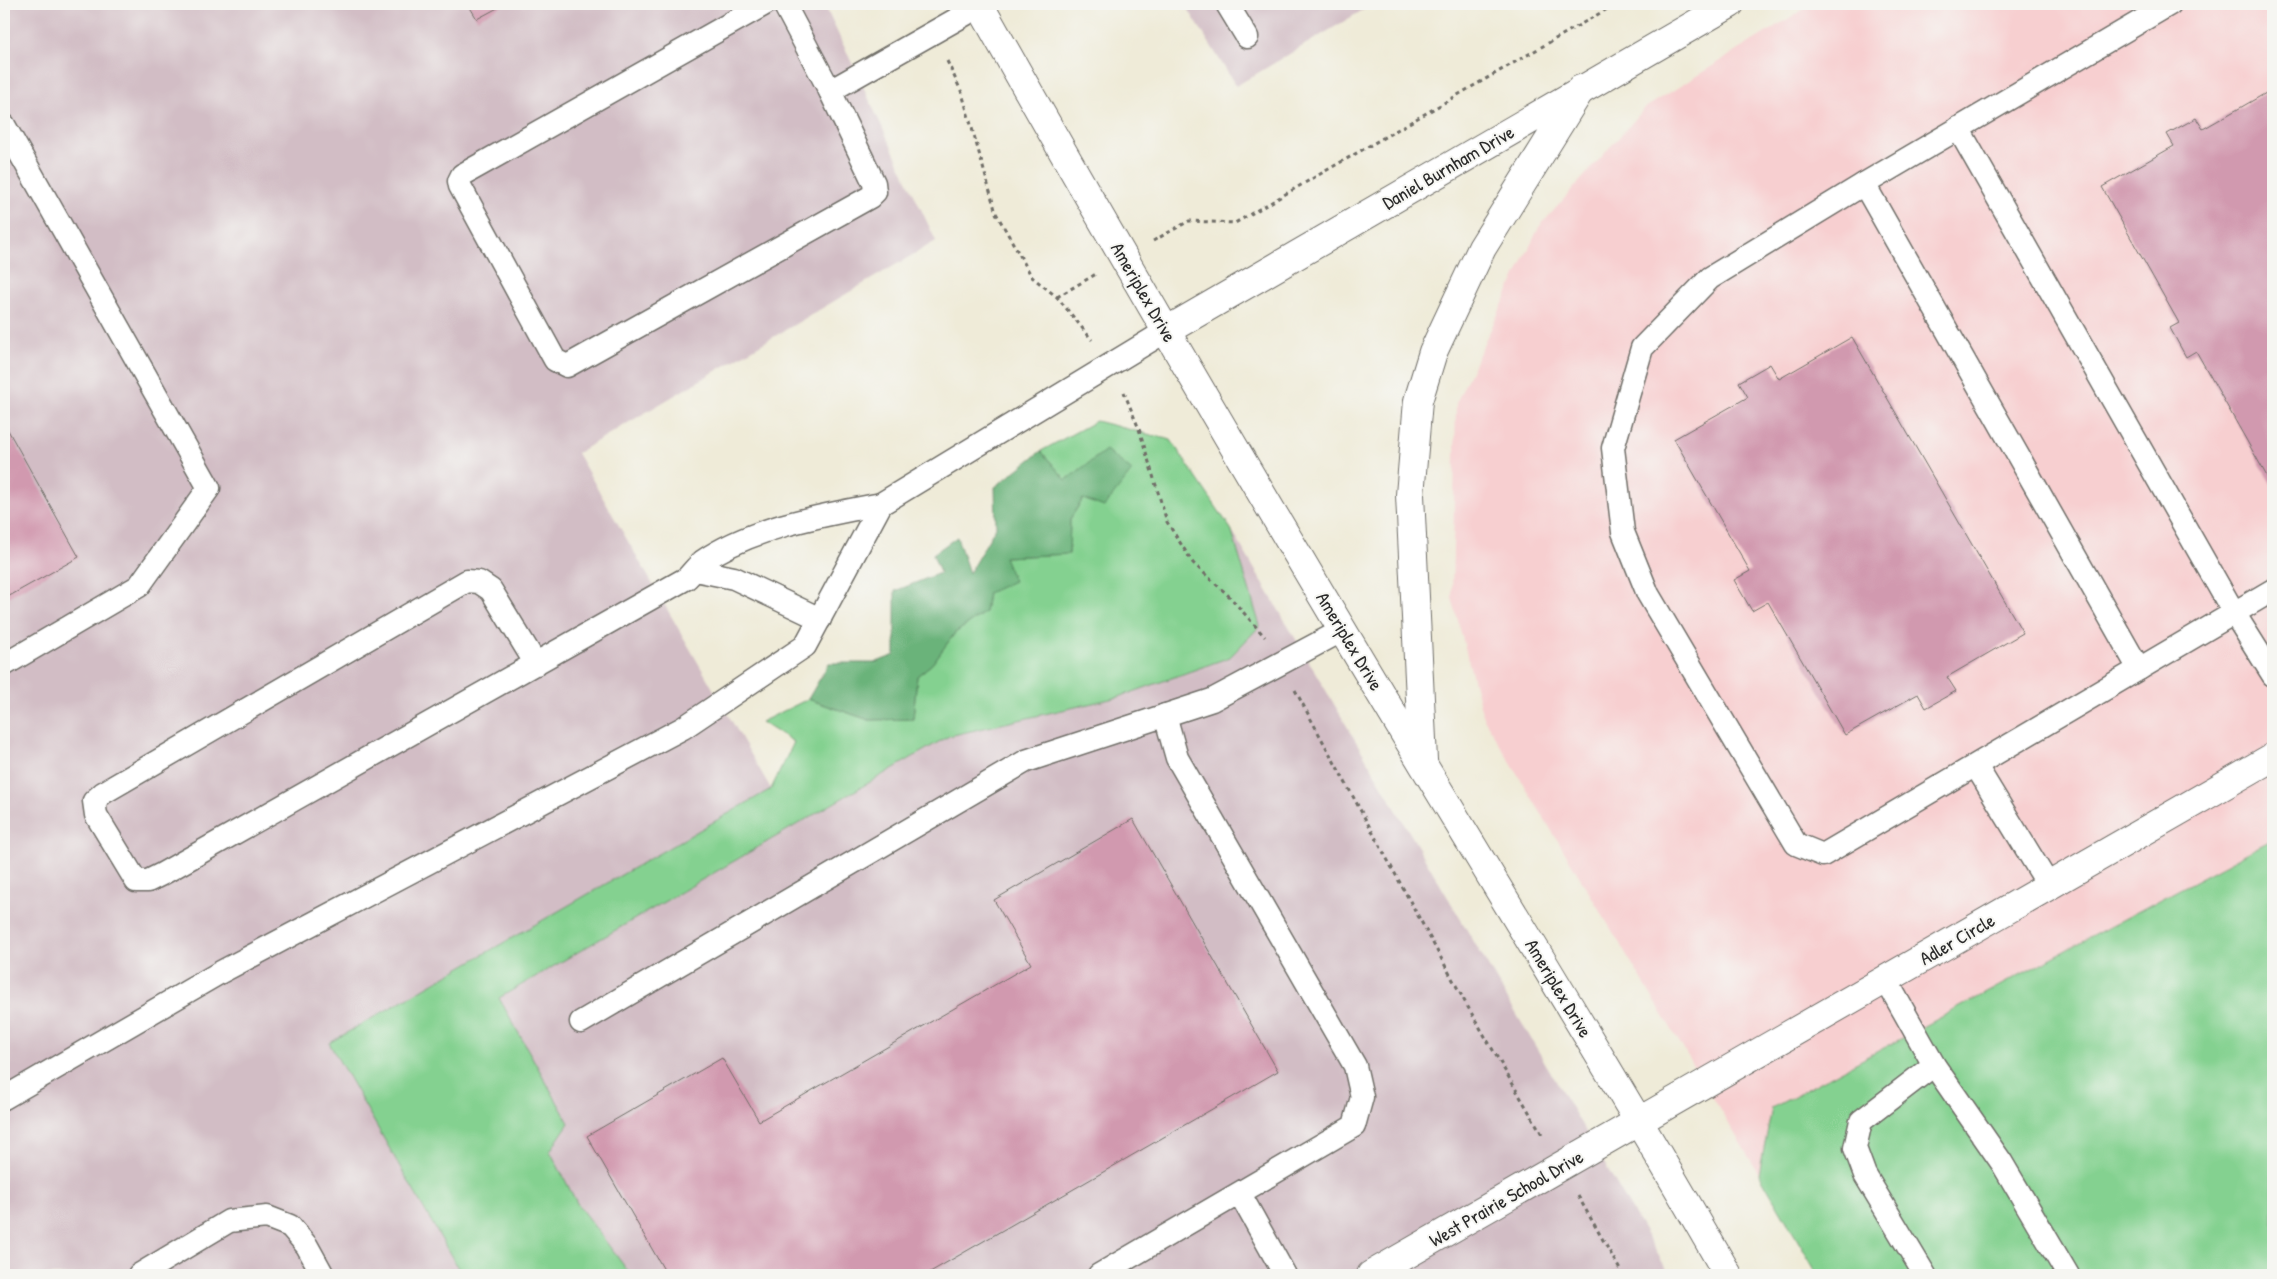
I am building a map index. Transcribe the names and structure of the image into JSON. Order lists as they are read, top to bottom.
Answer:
{
  "streets": {
    "street": [
      "Daniel Burnham Drive",
      "Ameriplex Drive",
      "Adler Circle",
      "West Prairie School Drive"
    ]
  },
  "crossings": [
    ["Daniel Burnham Drive", "Ameriplex Drive"],
    ["Ameriplex Drive", "Adler Circle"],
    ["Ameriplex Drive", "West Prairie School Drive"],
    ["Adler Circle", "West Prairie School Drive"]
  ]
}
